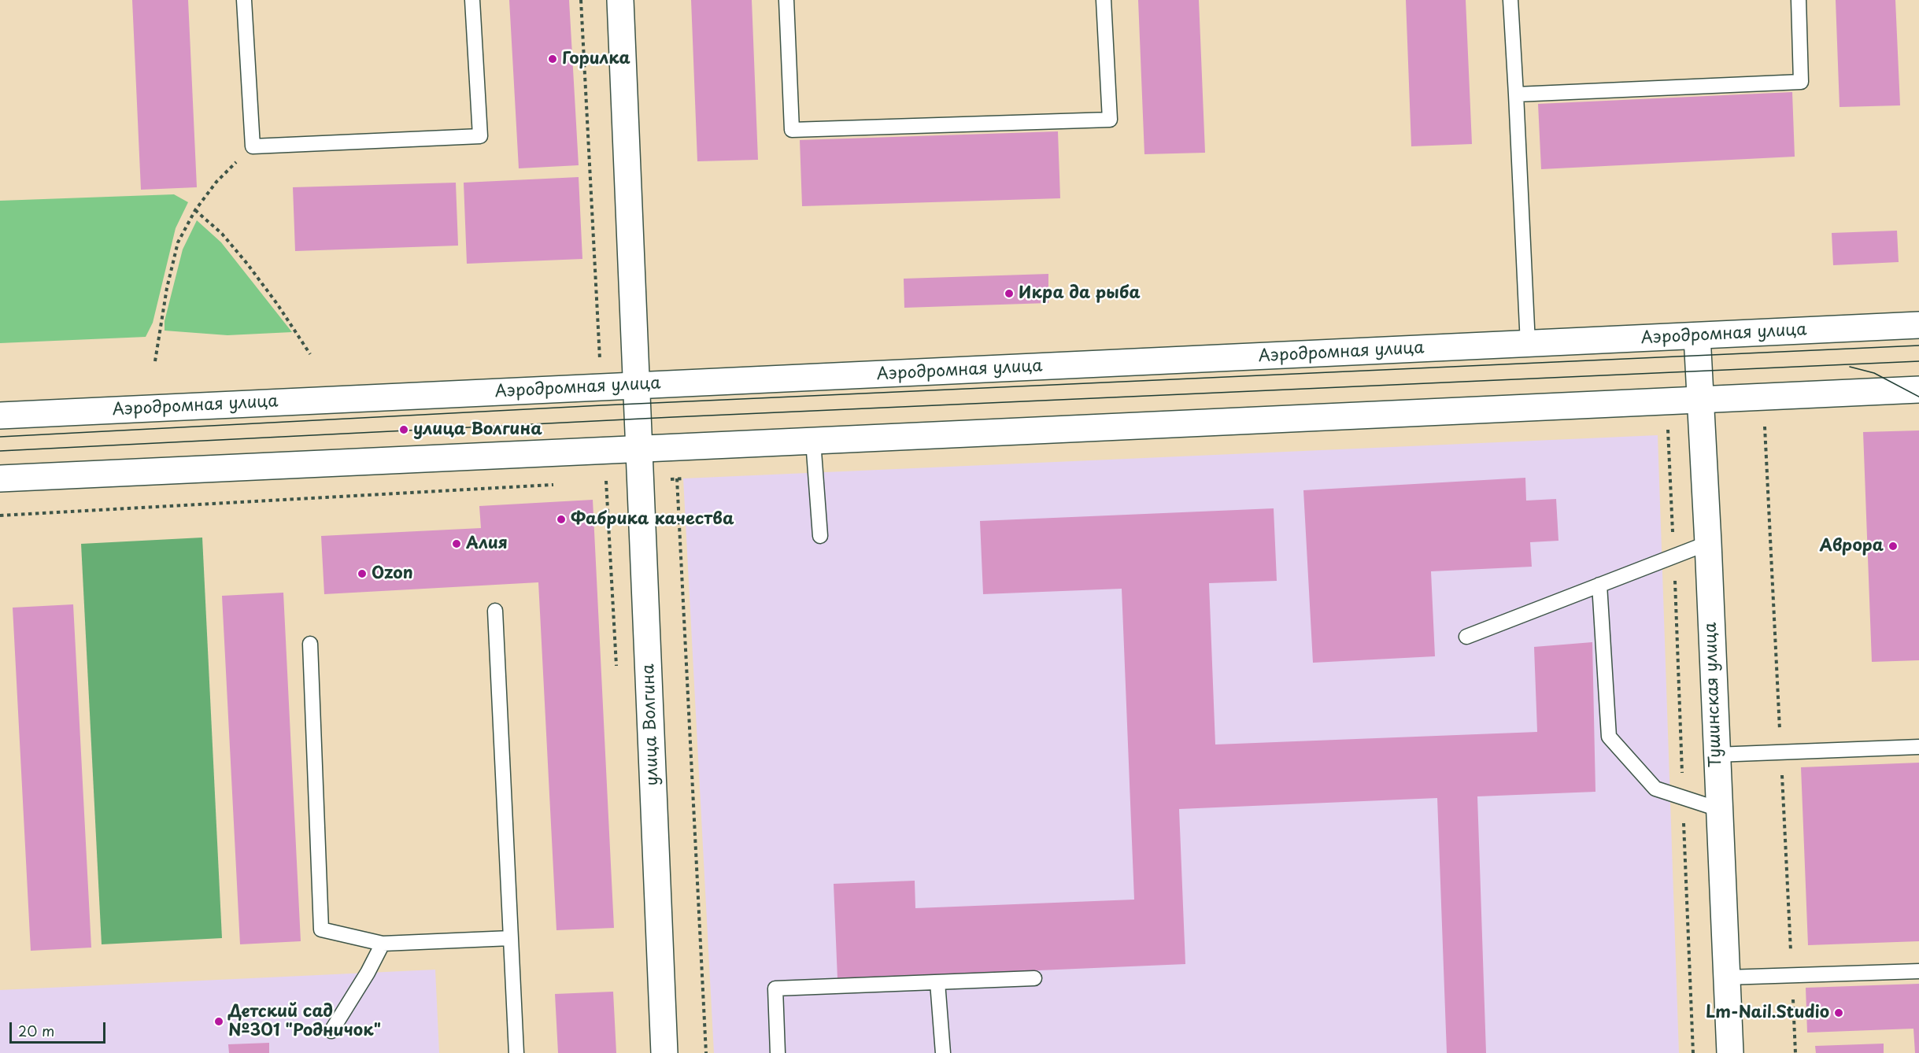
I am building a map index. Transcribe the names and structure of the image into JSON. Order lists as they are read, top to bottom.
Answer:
{
  "streets": {
    "main road": ["Аэродромная улица", "Тушинская улица", "улица Волгина"]
  },
  "crossings": [
    ["Аэродромная улица", "Тушинская улица"],
    ["Аэродромная улица", "улица Волгина"]
  ],
  "places": [
    "Горилка",
    "Икра да рыба",
    "улица Волгина",
    "Фабрика качества",
    "Алия",
    "Аврора",
    "Ozon",
    "Lm-Nail.Studio",
    "Детский сад №301 \"Родничок\""
  ],
  "scale_bar": "20 m"
}
